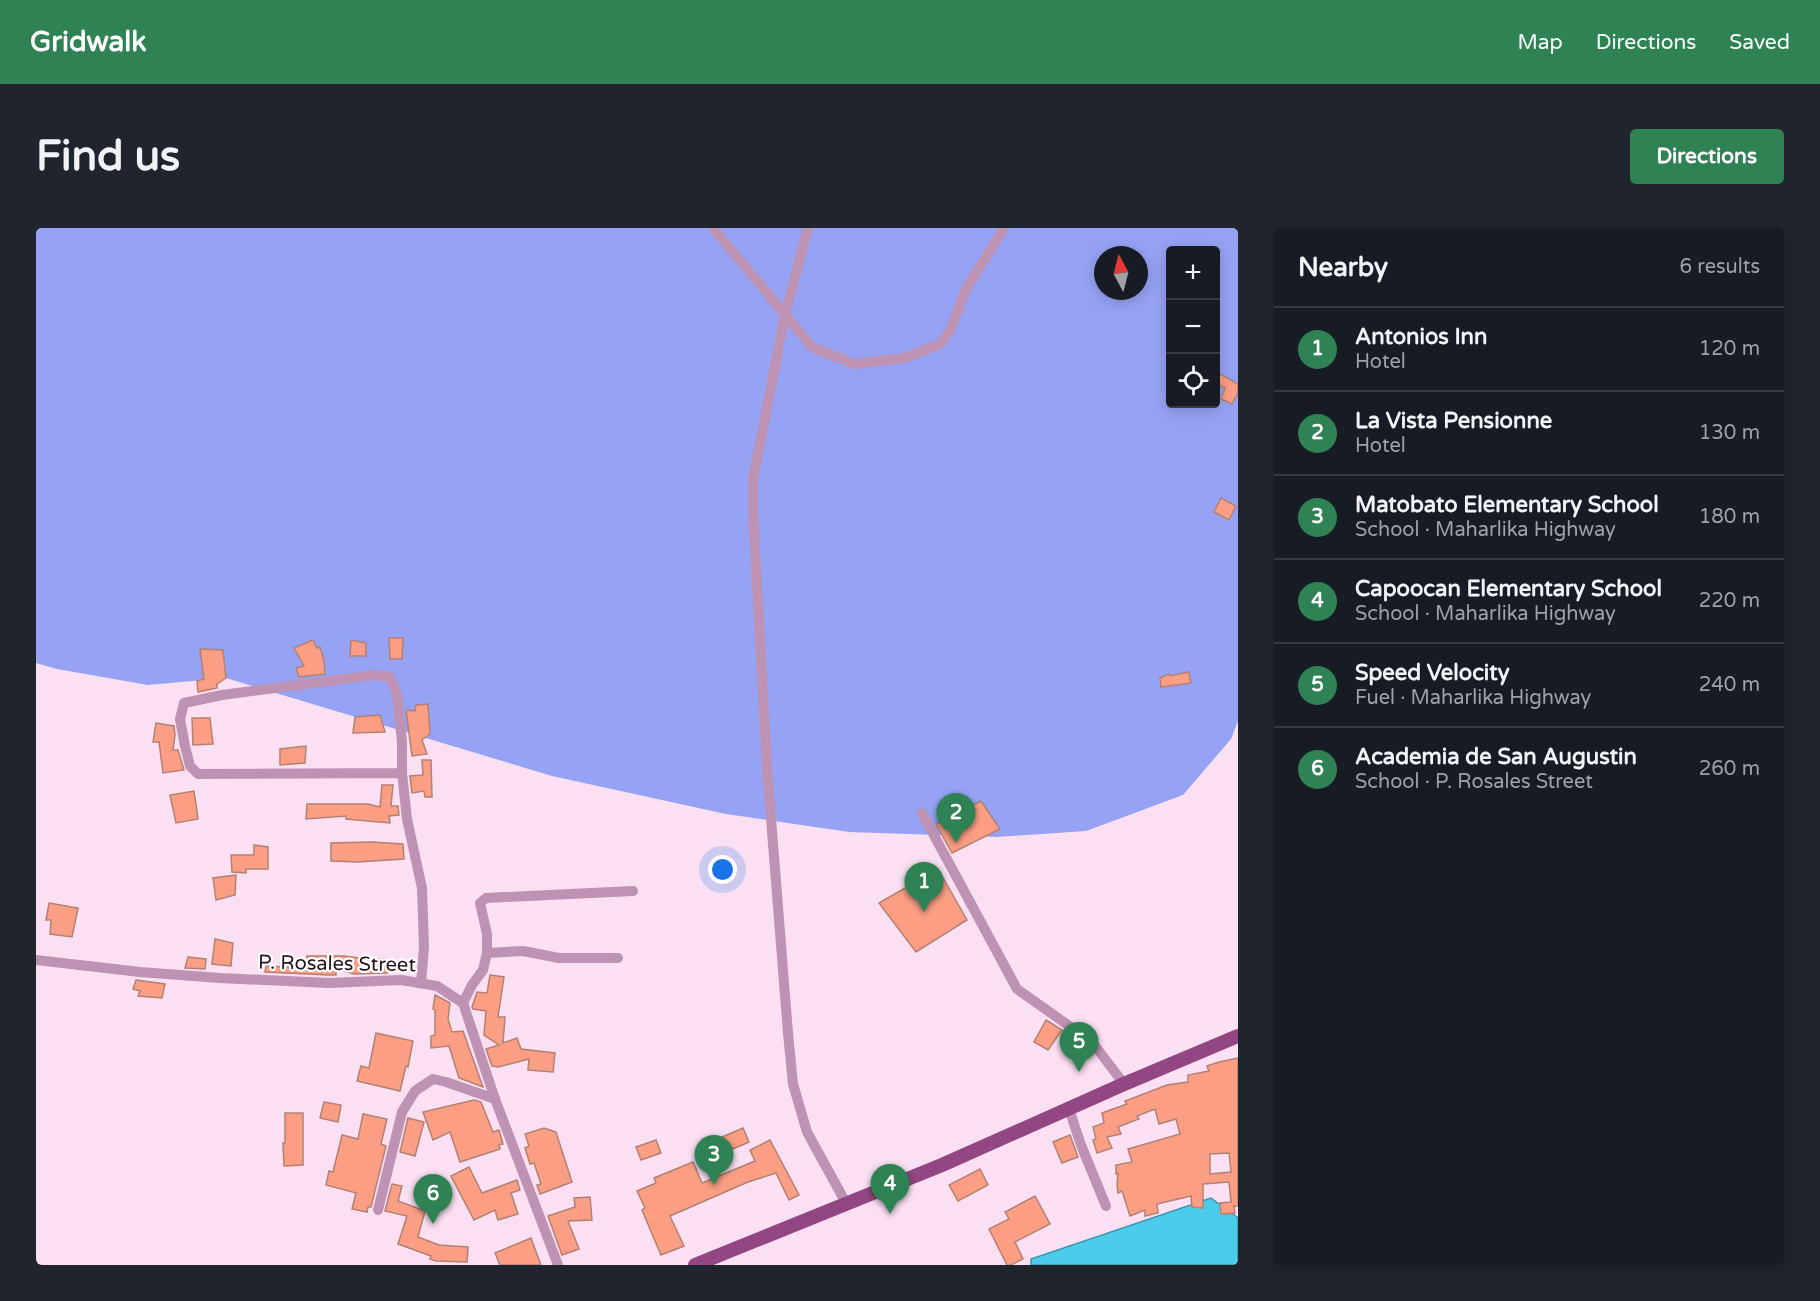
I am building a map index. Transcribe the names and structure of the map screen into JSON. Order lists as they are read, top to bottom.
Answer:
{
  "streets": {
    "street": ["P. Rosales Street"]
  },
  "north": "top",
  "page": {
    "header": "Gridwalk",
    "nav": ["Map", "Directions", "Saved"],
    "buttons": "Directions",
    "title": "Find us",
    "heading": ["Nearby", "6 results"],
    "map_buttons": ["+", "−"],
    "list": [
      {
        "mark": "1",
        "name": "Antonios Inn",
        "note": "Hotel",
        "value": "120 m"
      },
      {
        "mark": "2",
        "name": "La Vista Pensionne",
        "note": "Hotel",
        "value": "130 m"
      },
      {
        "mark": "3",
        "name": "Matobato Elementary School",
        "note": "School · Maharlika Highway",
        "value": "180 m"
      },
      {
        "mark": "4",
        "name": "Capoocan Elementary School",
        "note": "School · Maharlika Highway",
        "value": "220 m"
      },
      {
        "mark": "5",
        "name": "Speed Velocity",
        "note": "Fuel · Maharlika Highway",
        "value": "240 m"
      },
      {
        "mark": "6",
        "name": "Academia de San Augustin",
        "note": "School · P. Rosales Street",
        "value": "260 m"
      }
    ],
    "pins": [
      "2",
      "1",
      "5",
      "3",
      "4",
      "6"
    ]
  }
}
